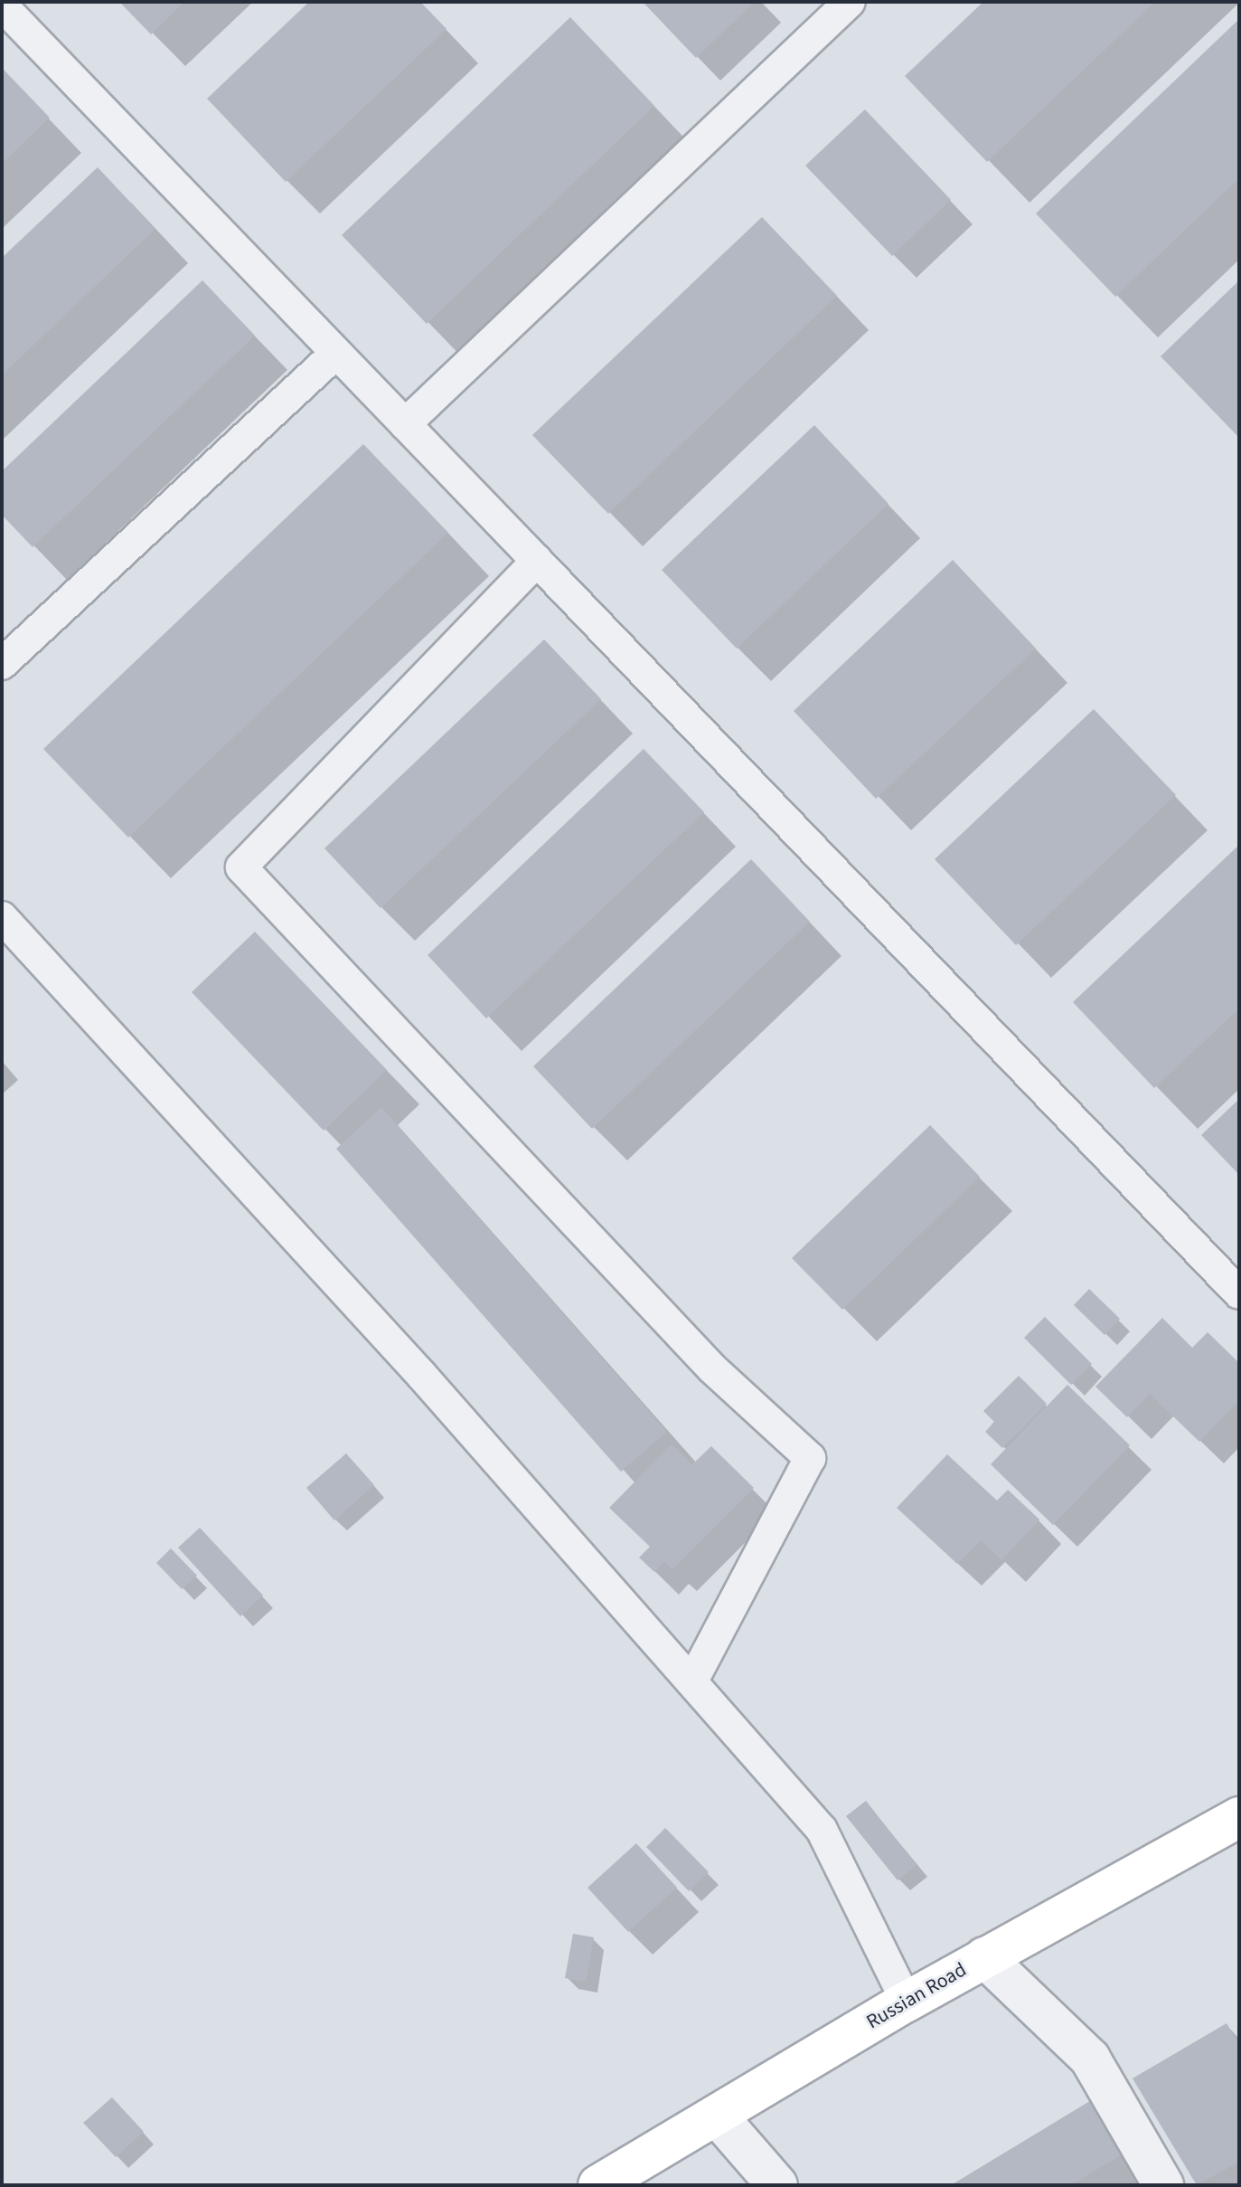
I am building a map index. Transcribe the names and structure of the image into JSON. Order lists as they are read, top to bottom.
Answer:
{
  "streets": {
    "main road": ["Russian Road"]
  }
}
